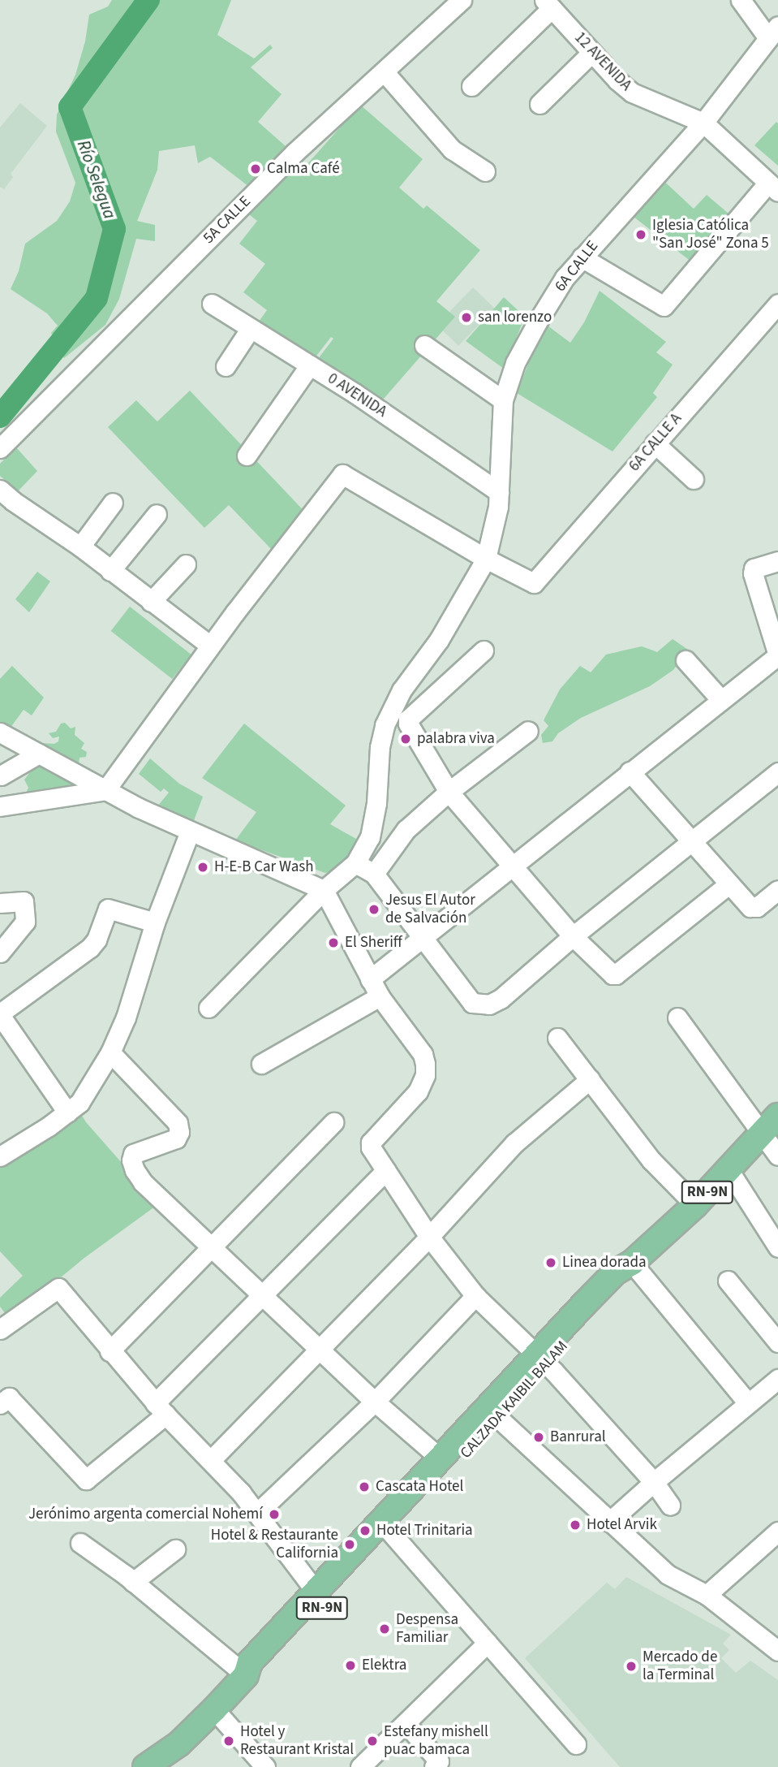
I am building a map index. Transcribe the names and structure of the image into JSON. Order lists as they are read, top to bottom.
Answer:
{
  "streets": {
    "main road": ["RN-9N", "CALZADA KAIBIL BALAM"],
    "street": [
      "12 AVENIDA",
      "5A CALLE",
      "6A CALLE",
      "0 AVENIDA",
      "6A CALLE A"
    ]
  },
  "crossings": [
    ["12 AVENIDA", "6A CALLE"],
    ["6A CALLE", "0 AVENIDA"],
    ["6A CALLE", "6A CALLE A"]
  ],
  "water": ["Río Selegua"],
  "places": [
    "Calma Café",
    "Iglesia Católica \"San José\" Zona 5",
    "san lorenzo",
    "palabra viva",
    "H-E-B Car Wash",
    "Jesus El Autor de Salvación",
    "El Sheriff",
    "Linea dorada",
    "Banrural",
    "Cascata Hotel",
    "Jerónimo argenta comercial Nohemí",
    "Hotel Arvik",
    "Hotel Trinitaria",
    "Hotel & Restaurante California",
    "Despensa Familiar",
    "Elektra",
    "Mercado de la Terminal",
    "Hotel y Restaurant Kristal",
    "Estefany mishell puac bamaca"
  ]
}
